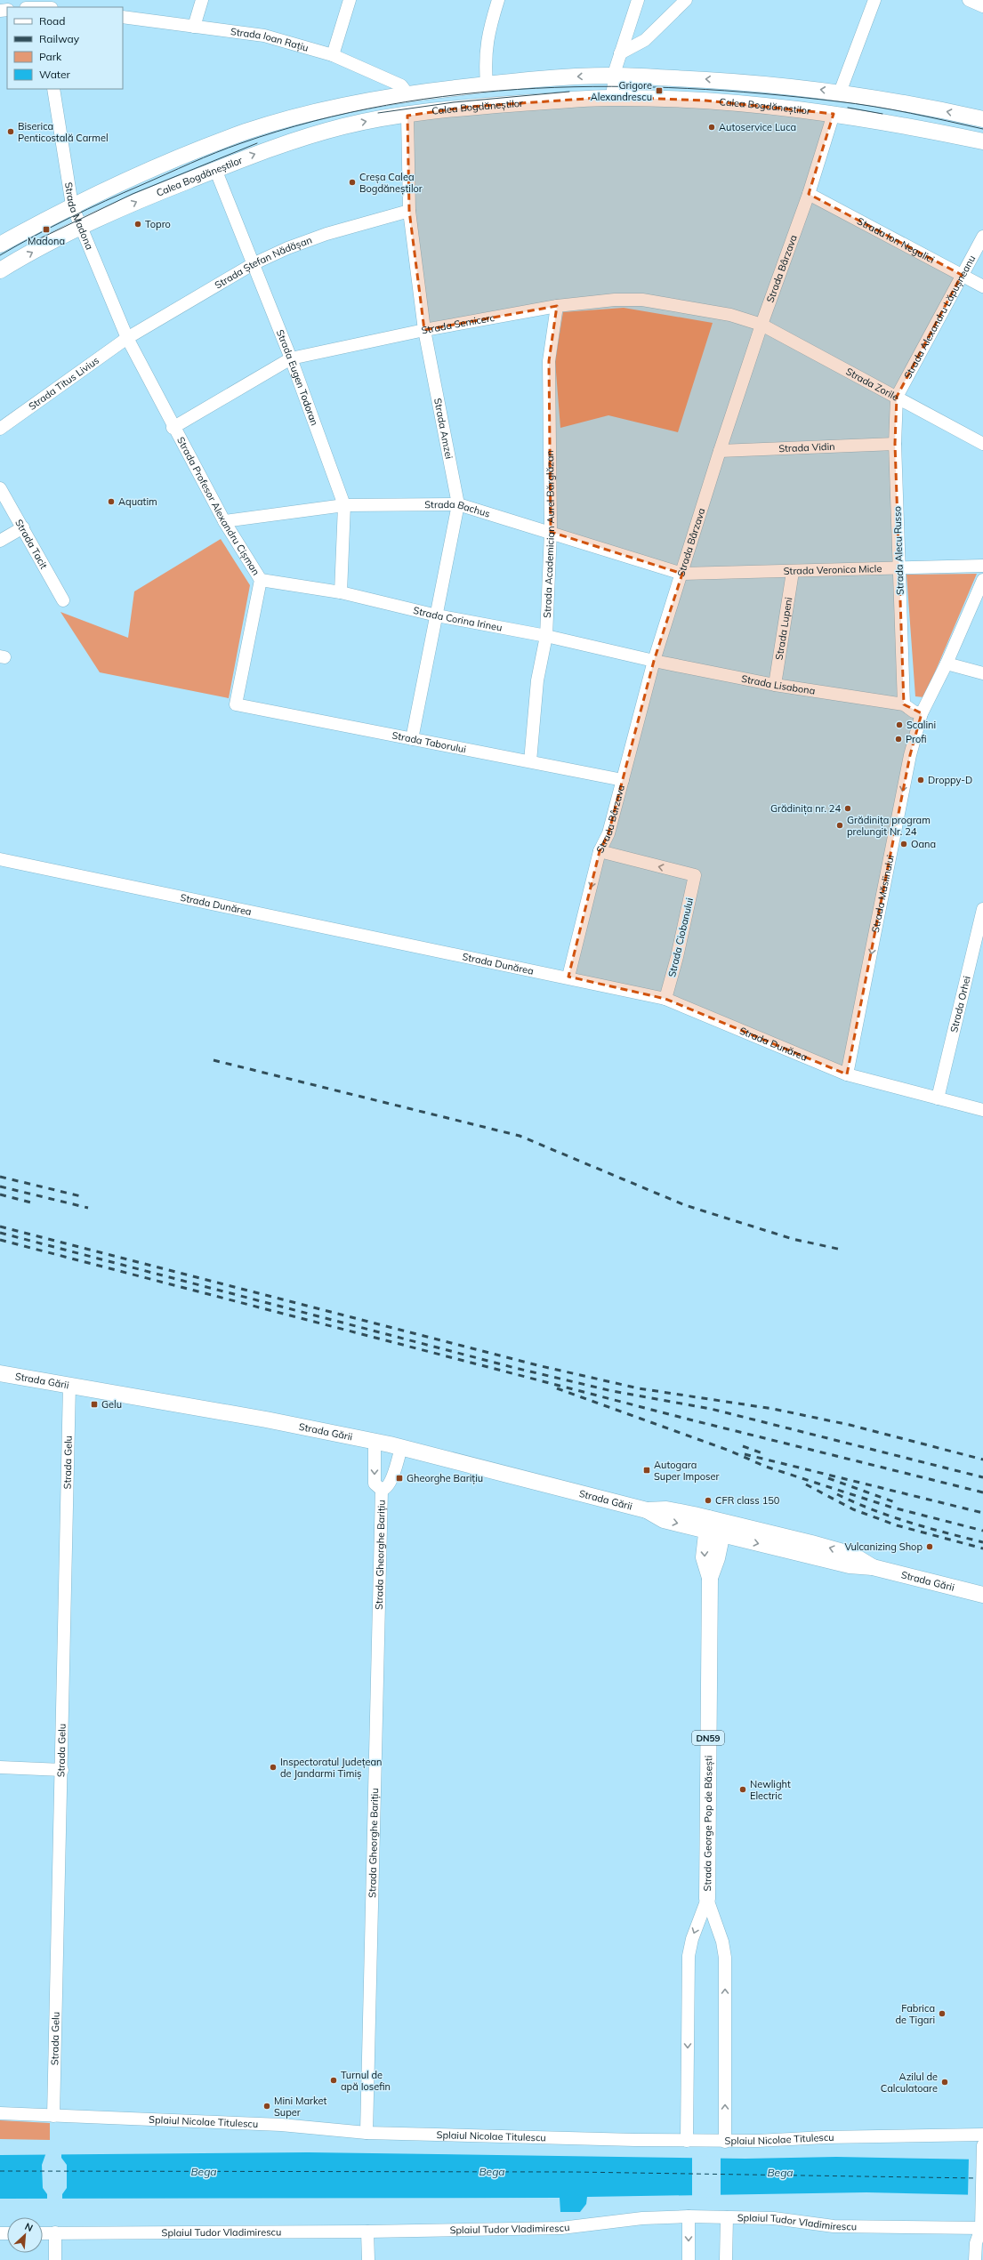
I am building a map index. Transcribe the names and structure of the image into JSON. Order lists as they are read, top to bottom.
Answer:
{
  "streets": {
    "main road": [
      "Calea Bogdăneștilor",
      "Strada Gării",
      "DN59",
      "Strada George Pop de Băsești"
    ],
    "street": [
      "Strada Ioan Rațiu",
      "Strada Madona",
      "Strada Ion Negulici",
      "Strada Ștefan Nădășan",
      "Strada Bârzava",
      "Strada Alexandru Lăpușneanu",
      "Strada Semicerc",
      "Strada Eugen Todoran",
      "Strada Titus Livius",
      "Strada Zorile",
      "Strada Amzei",
      "Strada Vidin",
      "Strada Profesor Alexandru Cișman",
      "Strada Bachus",
      "Strada Academician Aurel Bărglăzan",
      "Strada Tacit",
      "Strada Alecu Russo",
      "Strada Veronica Micle",
      "Strada Corina Irineu",
      "Strada Lupeni",
      "Strada Lisabona",
      "Strada Taborului",
      "Strada Măslinului",
      "Strada Dunărea",
      "Strada Ciobanului",
      "Strada Orhei",
      "Strada Gelu",
      "Strada Gheorghe Barițiu",
      "Splaiul Nicolae Titulescu",
      "Splaiul Tudor Vladimirescu"
    ]
  },
  "crossings": [
    ["Calea Bogdăneștilor", "Strada Madona"],
    ["Calea Bogdăneștilor", "Strada Bârzava"],
    ["Calea Bogdăneștilor", "Strada Eugen Todoran"],
    ["Calea Bogdăneștilor", "Strada Amzei"],
    ["Strada Madona", "Strada Ștefan Nădășan"],
    ["Strada Madona", "Strada Titus Livius"],
    ["Strada Madona", "Strada Profesor Alexandru Cișman"],
    ["Strada Ion Negulici", "Strada Bârzava"],
    ["Strada Ion Negulici", "Strada Alexandru Lăpușneanu"],
    ["Strada Ștefan Nădășan", "Strada Eugen Todoran"],
    ["Strada Ștefan Nădășan", "Strada Titus Livius"],
    ["Strada Ștefan Nădășan", "Strada Amzei"],
    ["Strada Ștefan Nădășan", "Strada Profesor Alexandru Cișman"],
    ["Strada Bârzava", "Strada Semicerc"],
    ["Strada Bârzava", "Strada Zorile"],
    ["Strada Bârzava", "Strada Vidin"],
    ["Strada Bârzava", "Strada Bachus"],
    ["Strada Bârzava", "Strada Veronica Micle"],
    ["Strada Bârzava", "Strada Corina Irineu"],
    ["Strada Bârzava", "Strada Lisabona"],
    ["Strada Bârzava", "Strada Taborului"],
    ["Strada Bârzava", "Strada Dunărea"],
    ["Strada Bârzava", "Strada Ciobanului"],
    ["Strada Alexandru Lăpușneanu", "Strada Zorile"],
    ["Strada Alexandru Lăpușneanu", "Strada Alecu Russo"],
    ["Strada Semicerc", "Strada Eugen Todoran"],
    ["Strada Semicerc", "Strada Zorile"],
    ["Strada Semicerc", "Strada Amzei"],
    ["Strada Semicerc", "Strada Profesor Alexandru Cișman"],
    ["Strada Semicerc", "Strada Academician Aurel Bărglăzan"],
    ["Strada Eugen Todoran", "Strada Bachus"],
    ["Strada Eugen Todoran", "Strada Corina Irineu"],
    ["Strada Titus Livius", "Strada Profesor Alexandru Cișman"],
    ["Strada Zorile", "Strada Alecu Russo"],
    ["Strada Amzei", "Strada Bachus"],
    ["Strada Amzei", "Strada Corina Irineu"],
    ["Strada Amzei", "Strada Taborului"],
    ["Strada Vidin", "Strada Alecu Russo"],
    ["Strada Profesor Alexandru Cișman", "Strada Bachus"],
    ["Strada Profesor Alexandru Cișman", "Strada Corina Irineu"],
    ["Strada Profesor Alexandru Cișman", "Strada Taborului"],
    ["Strada Bachus", "Strada Academician Aurel Bărglăzan"],
    ["Strada Bachus", "Strada Veronica Micle"],
    ["Strada Academician Aurel Bărglăzan", "Strada Corina Irineu"],
    ["Strada Academician Aurel Bărglăzan", "Strada Taborului"],
    ["Strada Alecu Russo", "Strada Veronica Micle"],
    ["Strada Alecu Russo", "Strada Lisabona"],
    ["Strada Veronica Micle", "Strada Lupeni"],
    ["Strada Corina Irineu", "Strada Lisabona"],
    ["Strada Lupeni", "Strada Lisabona"],
    ["Strada Măslinului", "Strada Dunărea"],
    ["Strada Dunărea", "Strada Ciobanului"],
    ["Strada Dunărea", "Strada Orhei"],
    ["Strada Gării", "Strada Gelu"],
    ["Strada Gării", "Strada Gheorghe Barițiu"],
    ["Strada Gării", "Strada George Pop de Băsești"],
    ["Strada Gelu", "Splaiul Nicolae Titulescu"],
    ["Strada Gheorghe Barițiu", "Splaiul Nicolae Titulescu"],
    ["Strada George Pop de Băsești", "Splaiul Nicolae Titulescu"]
  ],
  "one_way": ["Strada Măslinului"],
  "water": ["Bega"],
  "places": {
    "transit": [
      "Grigore Alexandrescu",
      "Madona",
      "Gelu",
      "Autogara Super Imposer",
      "Gheorghe Barițiu"
    ],
    "other": [
      "Autoservice Luca",
      "Biserica Penticostală Carmel",
      "Creșa Calea Bogdăneștilor",
      "Topro",
      "Aquatim",
      "Scalini",
      "Profi",
      "Droppy-D",
      "Grădinița nr. 24",
      "Grădinița program prelungit Nr. 24",
      "Oana",
      "CFR class 150",
      "Vulcanizing Shop",
      "Inspectoratul Județean de Jandarmi Timiș",
      "Newlight Electric",
      "Fabrica de Tigari",
      "Turnul de apă Iosefin",
      "Azilul de Calculatoare",
      "Mini Market Super"
    ]
  },
  "legend": [
    "Road",
    "Railway",
    "Park",
    "Water"
  ],
  "north": "top right"
}
